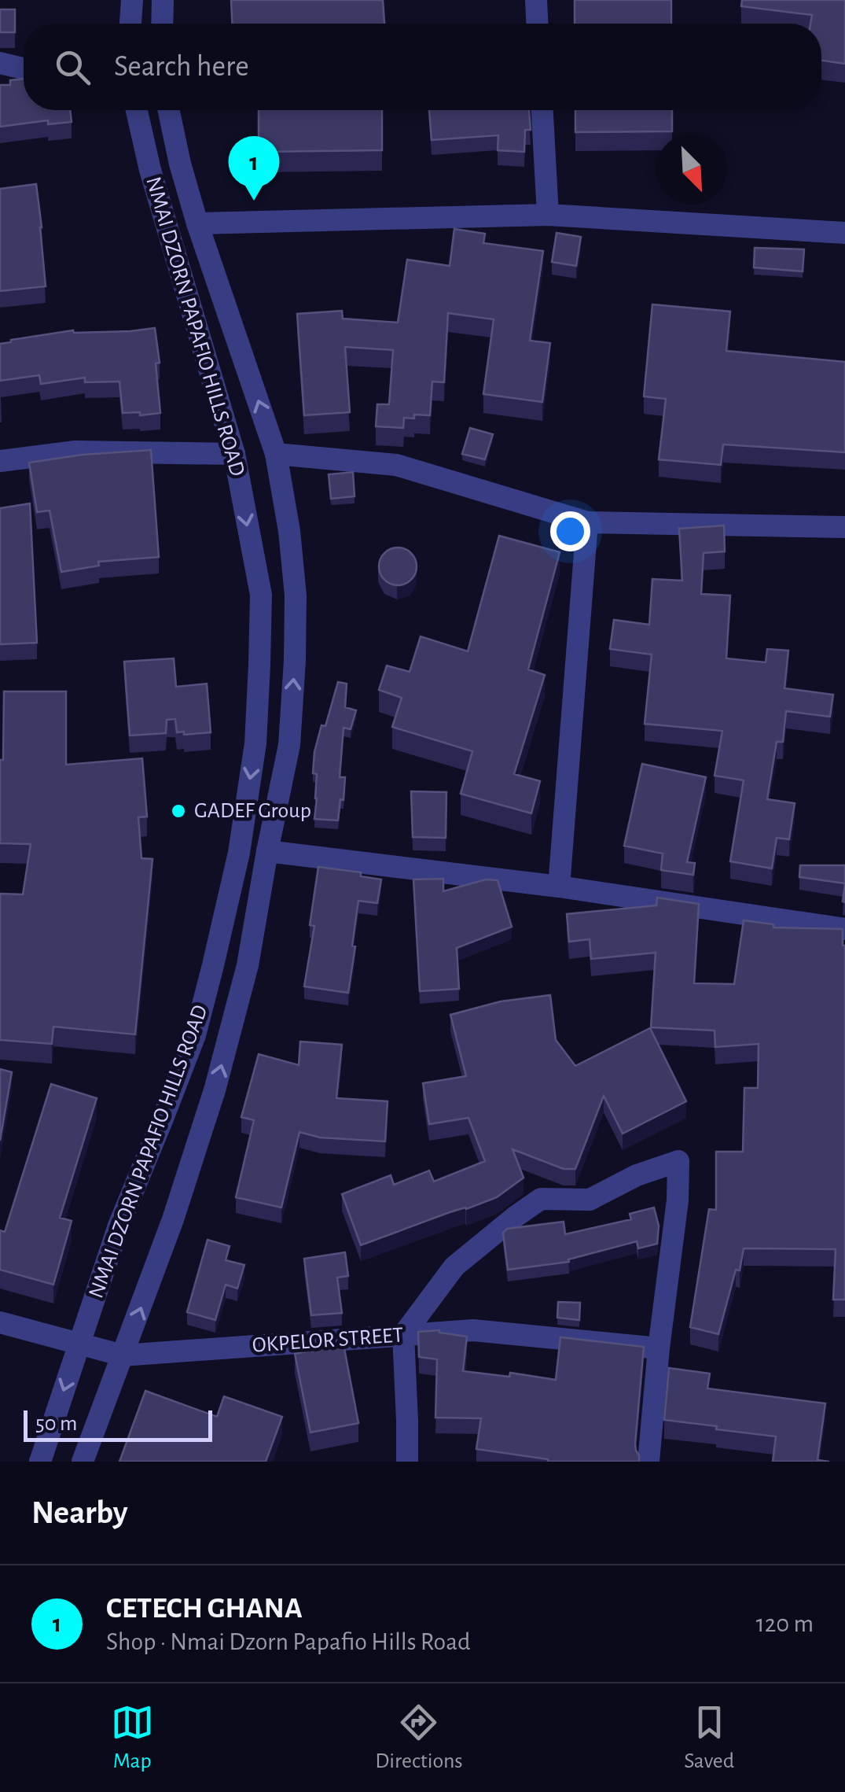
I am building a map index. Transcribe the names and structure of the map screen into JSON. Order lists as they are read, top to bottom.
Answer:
{
  "streets": {
    "street": ["NMAI DZORN PAPAFIO HILLS ROAD", "OKPELOR STREET"]
  },
  "crossings": [
    ["NMAI DZORN PAPAFIO HILLS ROAD", "OKPELOR STREET"]
  ],
  "places": ["GADEF Group"],
  "scale_bar": "50 m",
  "north": "bottom right",
  "page": {
    "search": "Search here",
    "pins": "1",
    "scale": "50 m",
    "heading": "Nearby",
    "list": [
      {
        "mark": "1",
        "name": "CETECH GHANA",
        "note": "Shop · Nmai Dzorn Papafio Hills Road",
        "value": "120 m"
      }
    ],
    "nav": ["Map", "Directions", "Saved"]
  }
}
